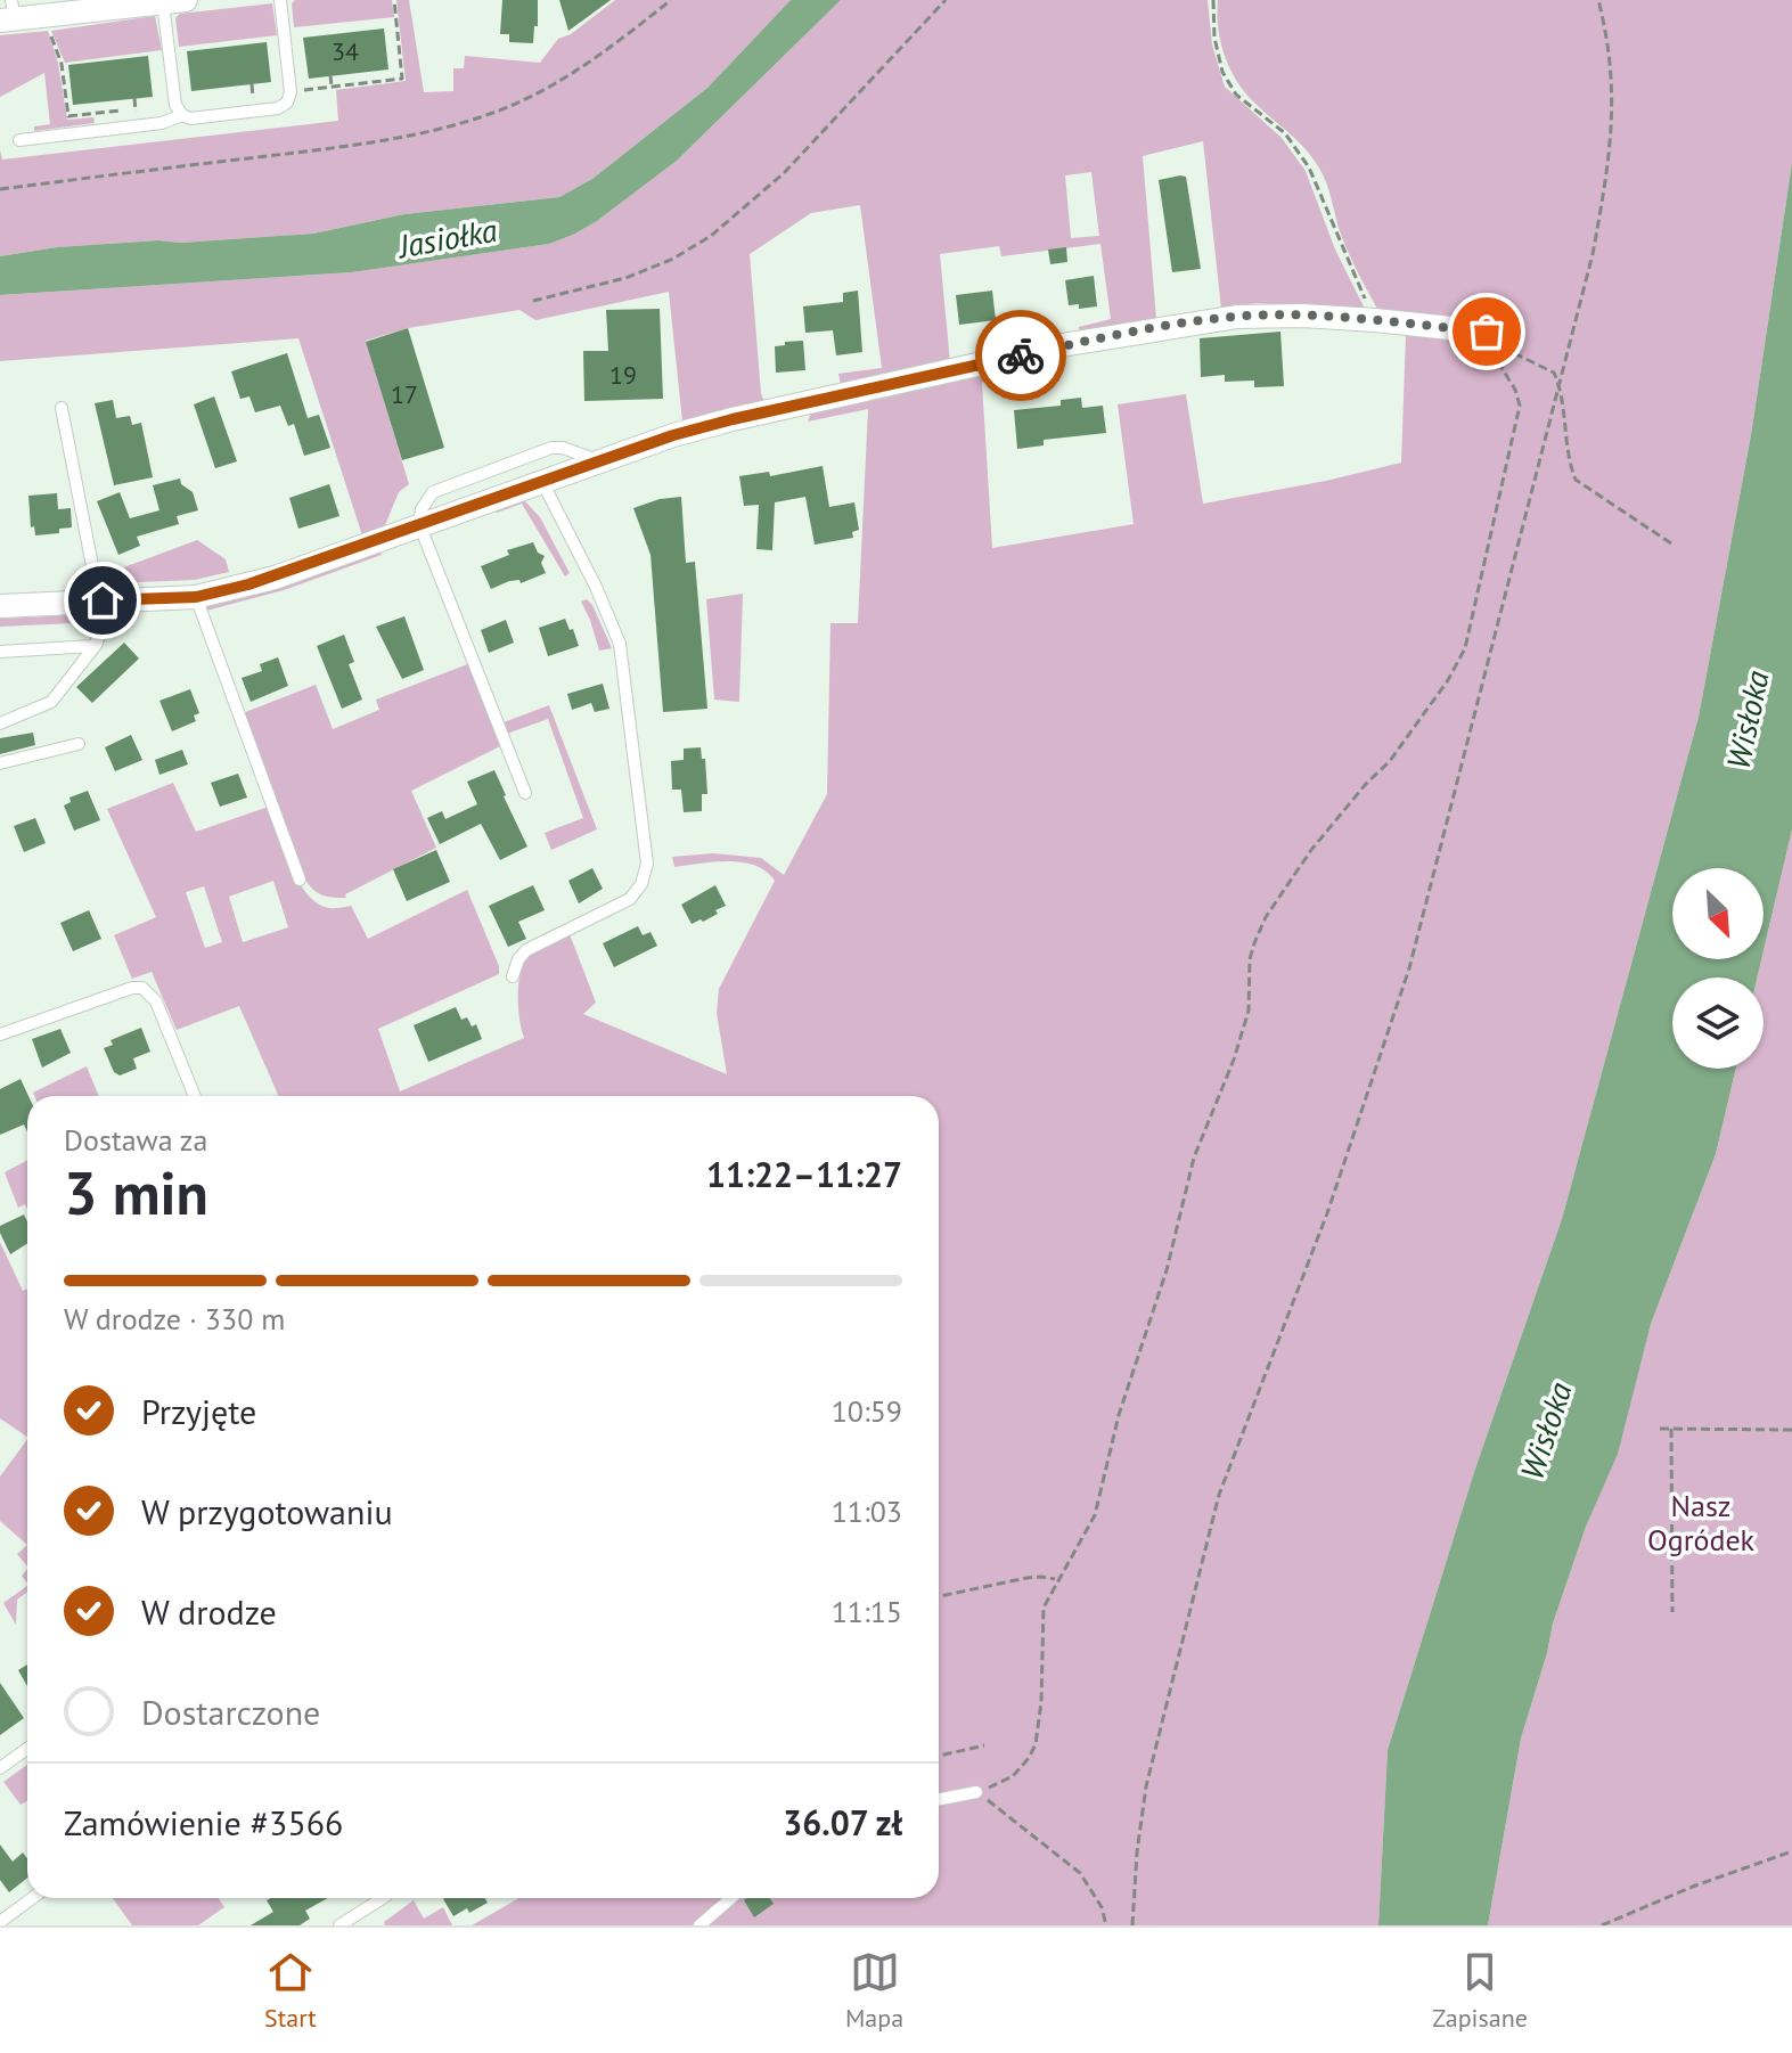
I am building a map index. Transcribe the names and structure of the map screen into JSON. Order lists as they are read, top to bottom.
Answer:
{
  "water": ["Jasiołka", "Wisłoka"],
  "parks": ["Nasz Ogródek"],
  "house_numbers": ["34", "19", "17"],
  "north": "bottom right",
  "page": {
    "heading": ["3 min", "Dostawa za", "11:22–11:27"],
    "panel": ["Zamówienie #3566", "36.07 zł"],
    "bar": "W drodze · 330 m",
    "list": [
      ["Przyjęte", "10:59"],
      ["W przygotowaniu", "11:03"],
      ["W drodze", "11:15"],
      "Dostarczone"
    ],
    "tabs": ["Start", "Mapa", "Zapisane"]
  }
}
